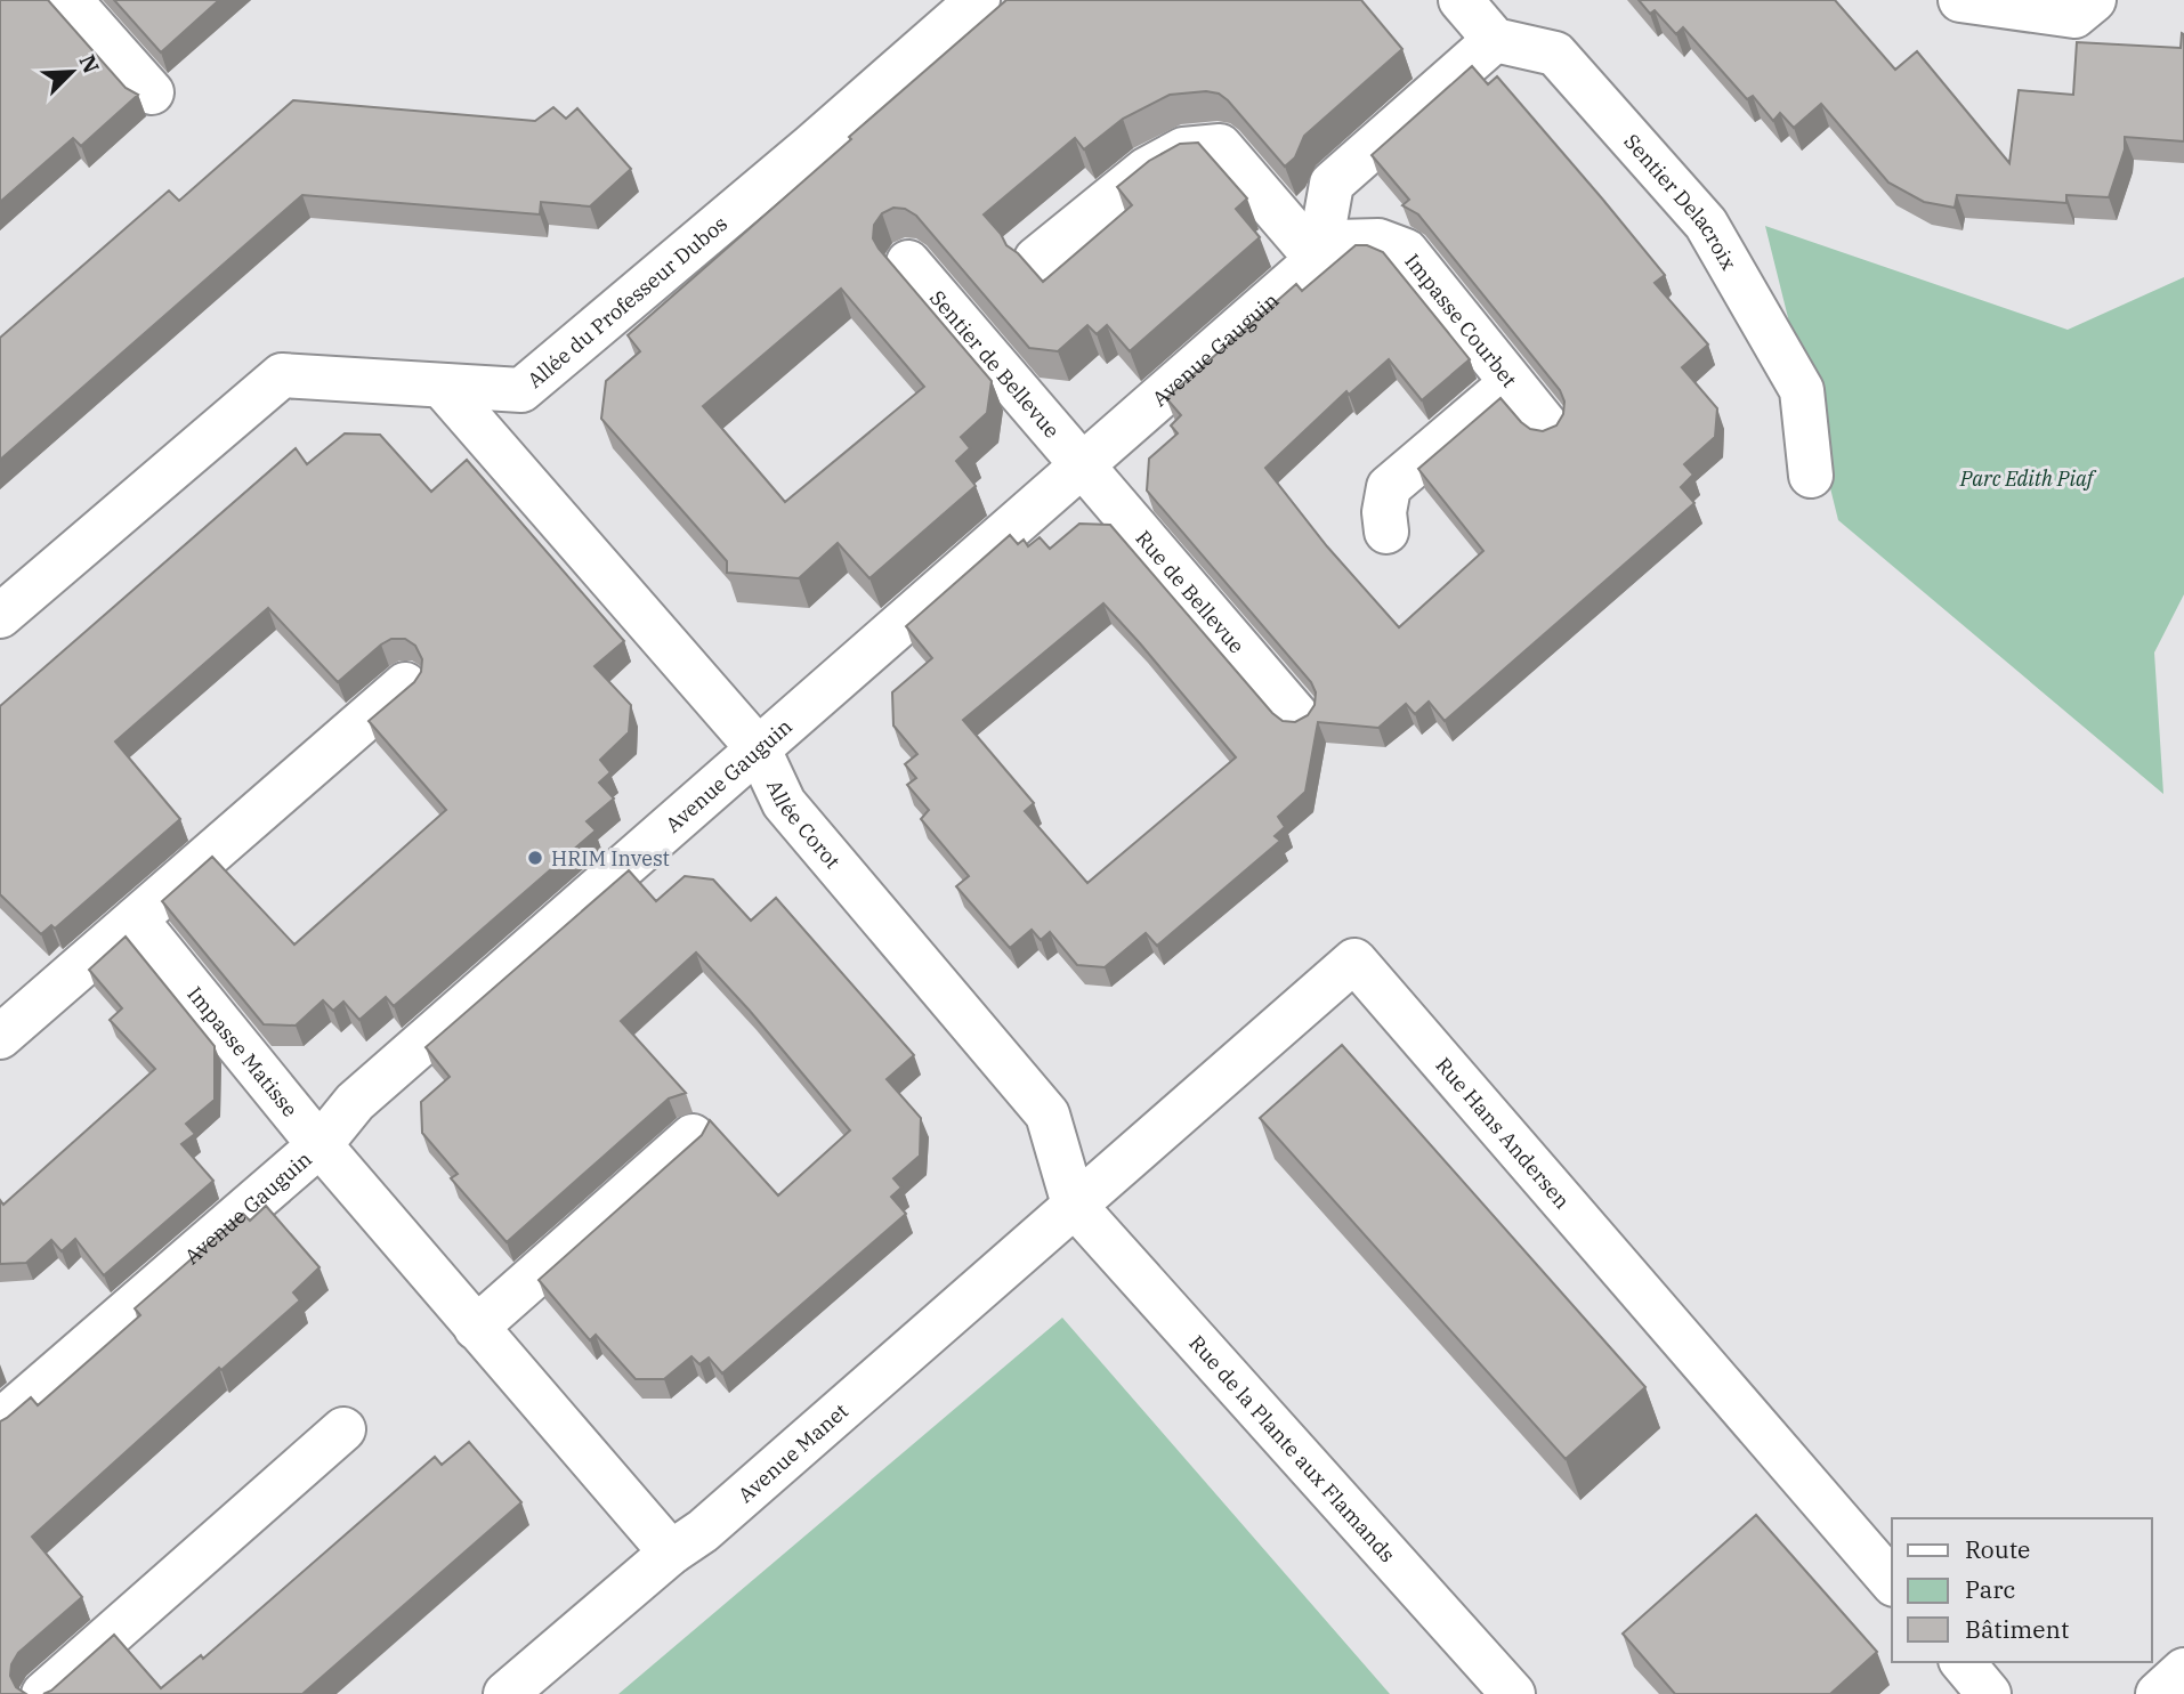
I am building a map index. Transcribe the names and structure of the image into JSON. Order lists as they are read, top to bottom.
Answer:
{
  "streets": {
    "street": [
      "Sentier Delacroix",
      "Allée du Professeur Dubos",
      "Impasse Courbet",
      "Avenue Gauguin",
      "Sentier de Bellevue",
      "Rue de Bellevue",
      "Allée Corot",
      "Impasse Matisse",
      "Rue Hans Andersen",
      "Rue de la Plante aux Flamands",
      "Avenue Manet"
    ]
  },
  "crossings": [
    ["Allée du Professeur Dubos", "Allée Corot"],
    ["Impasse Courbet", "Avenue Gauguin"],
    ["Avenue Gauguin", "Sentier de Bellevue"],
    ["Avenue Gauguin", "Rue de Bellevue"],
    ["Avenue Gauguin", "Allée Corot"],
    ["Avenue Gauguin", "Impasse Matisse"],
    ["Sentier de Bellevue", "Rue de Bellevue"],
    ["Allée Corot", "Rue Hans Andersen"],
    ["Allée Corot", "Rue de la Plante aux Flamands"],
    ["Allée Corot", "Avenue Manet"],
    ["Impasse Matisse", "Avenue Manet"],
    ["Rue Hans Andersen", "Rue de la Plante aux Flamands"],
    ["Rue Hans Andersen", "Avenue Manet"],
    ["Rue de la Plante aux Flamands", "Avenue Manet"]
  ],
  "parks": ["Parc Edith Piaf"],
  "places": ["HRIM Invest"],
  "legend": ["Route", "Parc", "Bâtiment"],
  "north": "top right"
}
